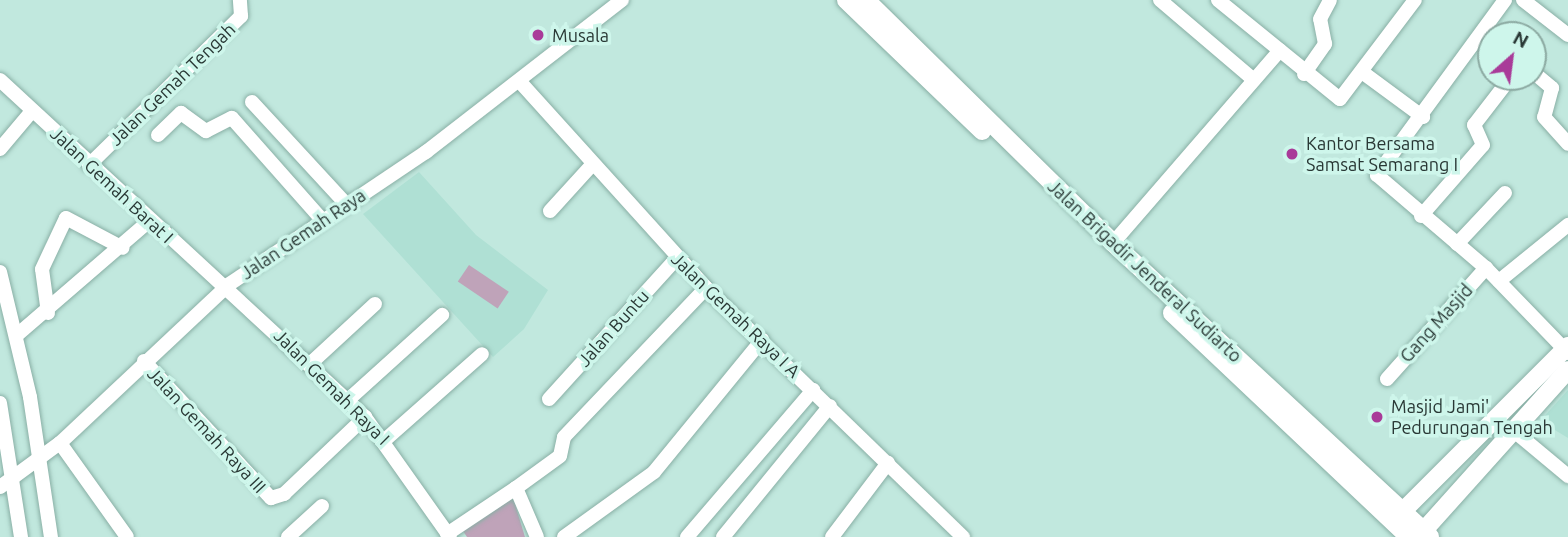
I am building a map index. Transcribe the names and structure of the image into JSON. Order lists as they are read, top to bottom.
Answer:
{
  "streets": {
    "main road": ["Jalan Brigadir Jenderal Sudiarto"],
    "street": [
      "Jalan Gemah Tengah",
      "Jalan Gemah Barat I",
      "Jalan Gemah Raya",
      "Jalan Gemah Raya I A",
      "Gang Masjid",
      "Jalan Buntu",
      "Jalan Gemah Raya I",
      "Jalan Gemah Raya III"
    ]
  },
  "crossings": [
    ["Jalan Gemah Tengah", "Jalan Gemah Barat I"],
    ["Jalan Gemah Barat I", "Jalan Gemah Raya"],
    ["Jalan Gemah Barat I", "Jalan Gemah Raya I"],
    ["Jalan Gemah Raya", "Jalan Gemah Raya I A"],
    ["Jalan Gemah Raya", "Jalan Gemah Raya I"],
    ["Jalan Gemah Raya", "Jalan Gemah Raya III"],
    ["Jalan Gemah Raya I A", "Jalan Buntu"],
    ["Jalan Gemah Raya I", "Jalan Gemah Raya III"]
  ],
  "places": ["Musala", "Kantor Bersama Samsat Semarang I", "Masjid Jami' Pedurungan Tengah"],
  "north": "top right"
}
